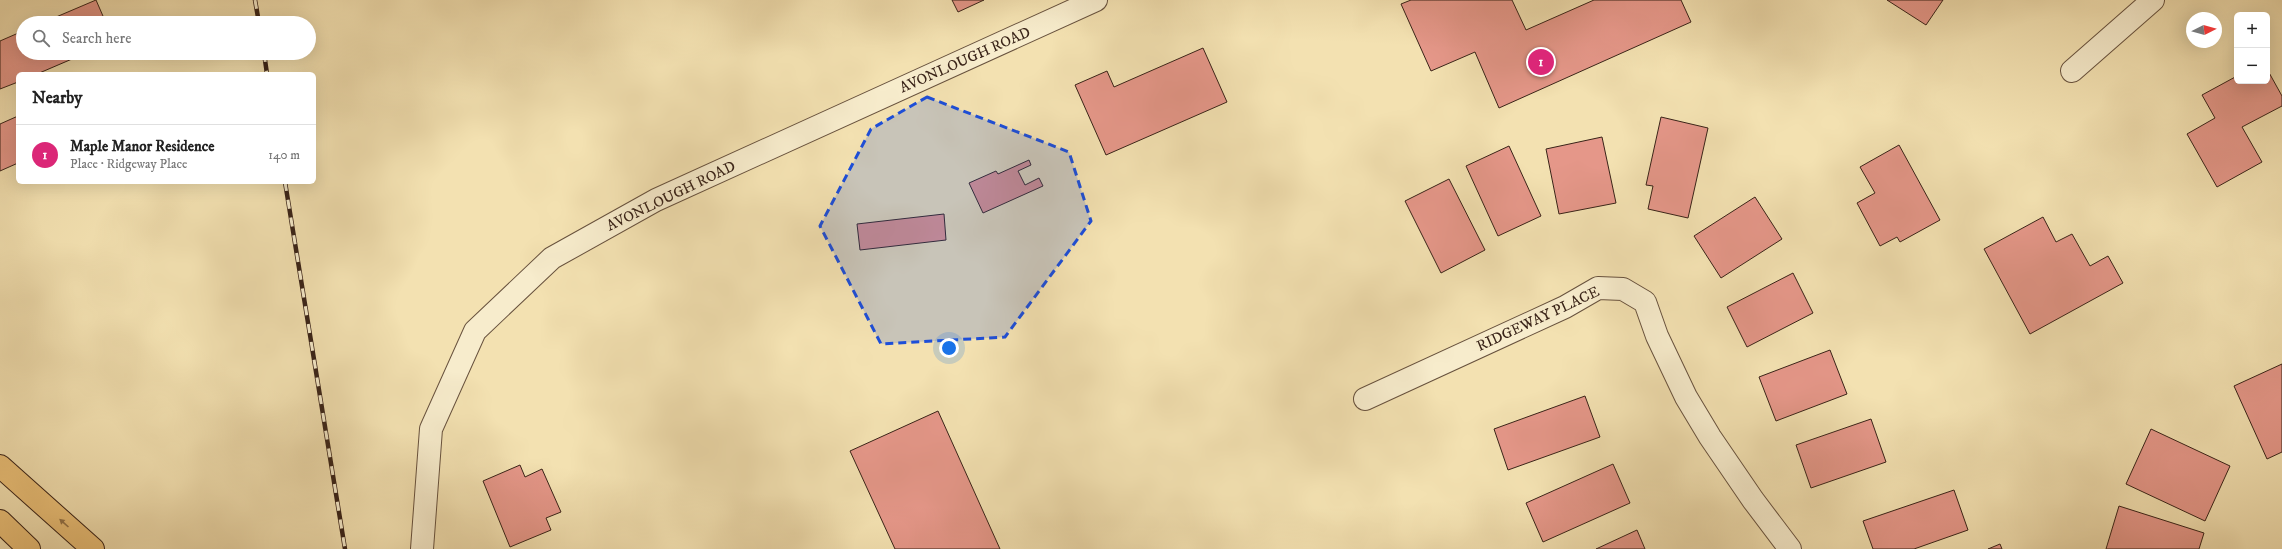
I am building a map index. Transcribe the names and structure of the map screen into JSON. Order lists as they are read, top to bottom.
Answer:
{
  "streets": {
    "street": ["AVONLOUGH ROAD", "RIDGEWAY PLACE"]
  },
  "north": "right",
  "page": {
    "map_buttons": ["+", "−"],
    "search": "Search here",
    "pins": "1",
    "heading": "Nearby",
    "list": [
      {
        "mark": "1",
        "name": "Maple Manor Residence",
        "note": "Place · Ridgeway Place",
        "value": "140 m"
      }
    ]
  }
}
